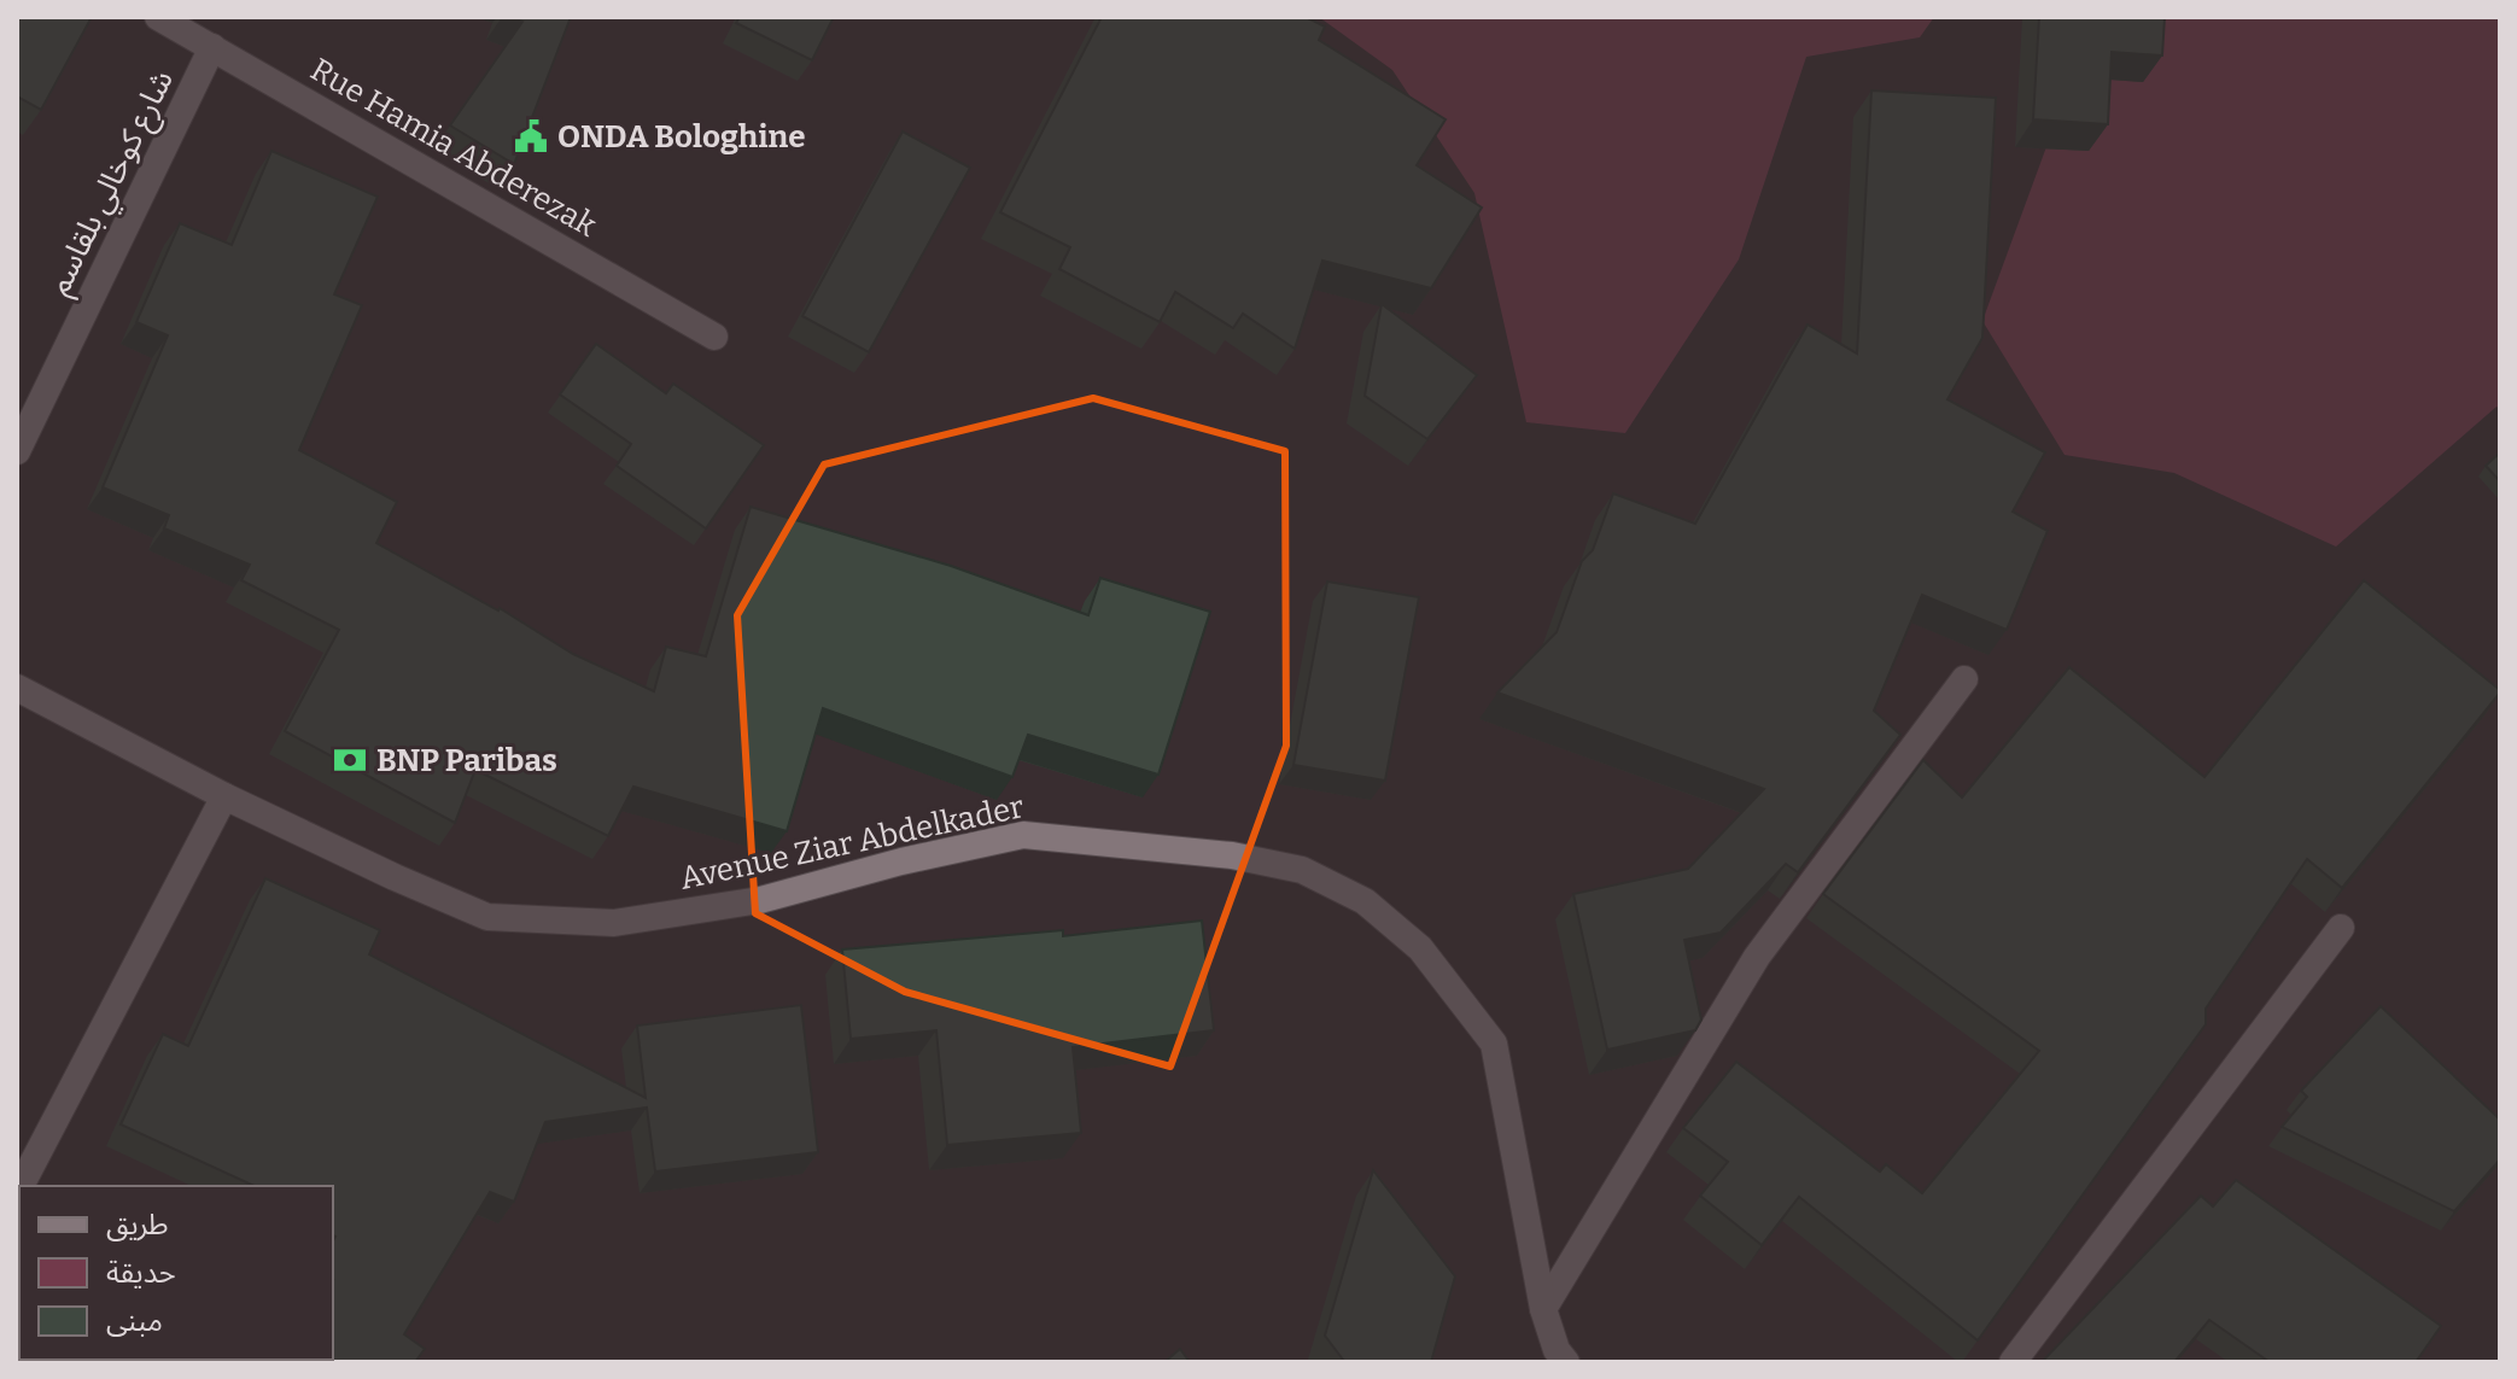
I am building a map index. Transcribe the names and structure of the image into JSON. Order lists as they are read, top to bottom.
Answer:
{
  "streets": {
    "street": ["Rue Hamia Abderezak", "شارع كوخالي بلقاسم", "Avenue Ziar Abdelkader"]
  },
  "crossings": [
    ["Rue Hamia Abderezak", "شارع كوخالي بلقاسم"]
  ],
  "places": {
    "public building": ["ONDA Bologhine"],
    "bank": ["BNP Paribas"]
  },
  "legend": ["طريق", "حديقة", "مبنى"]
}
